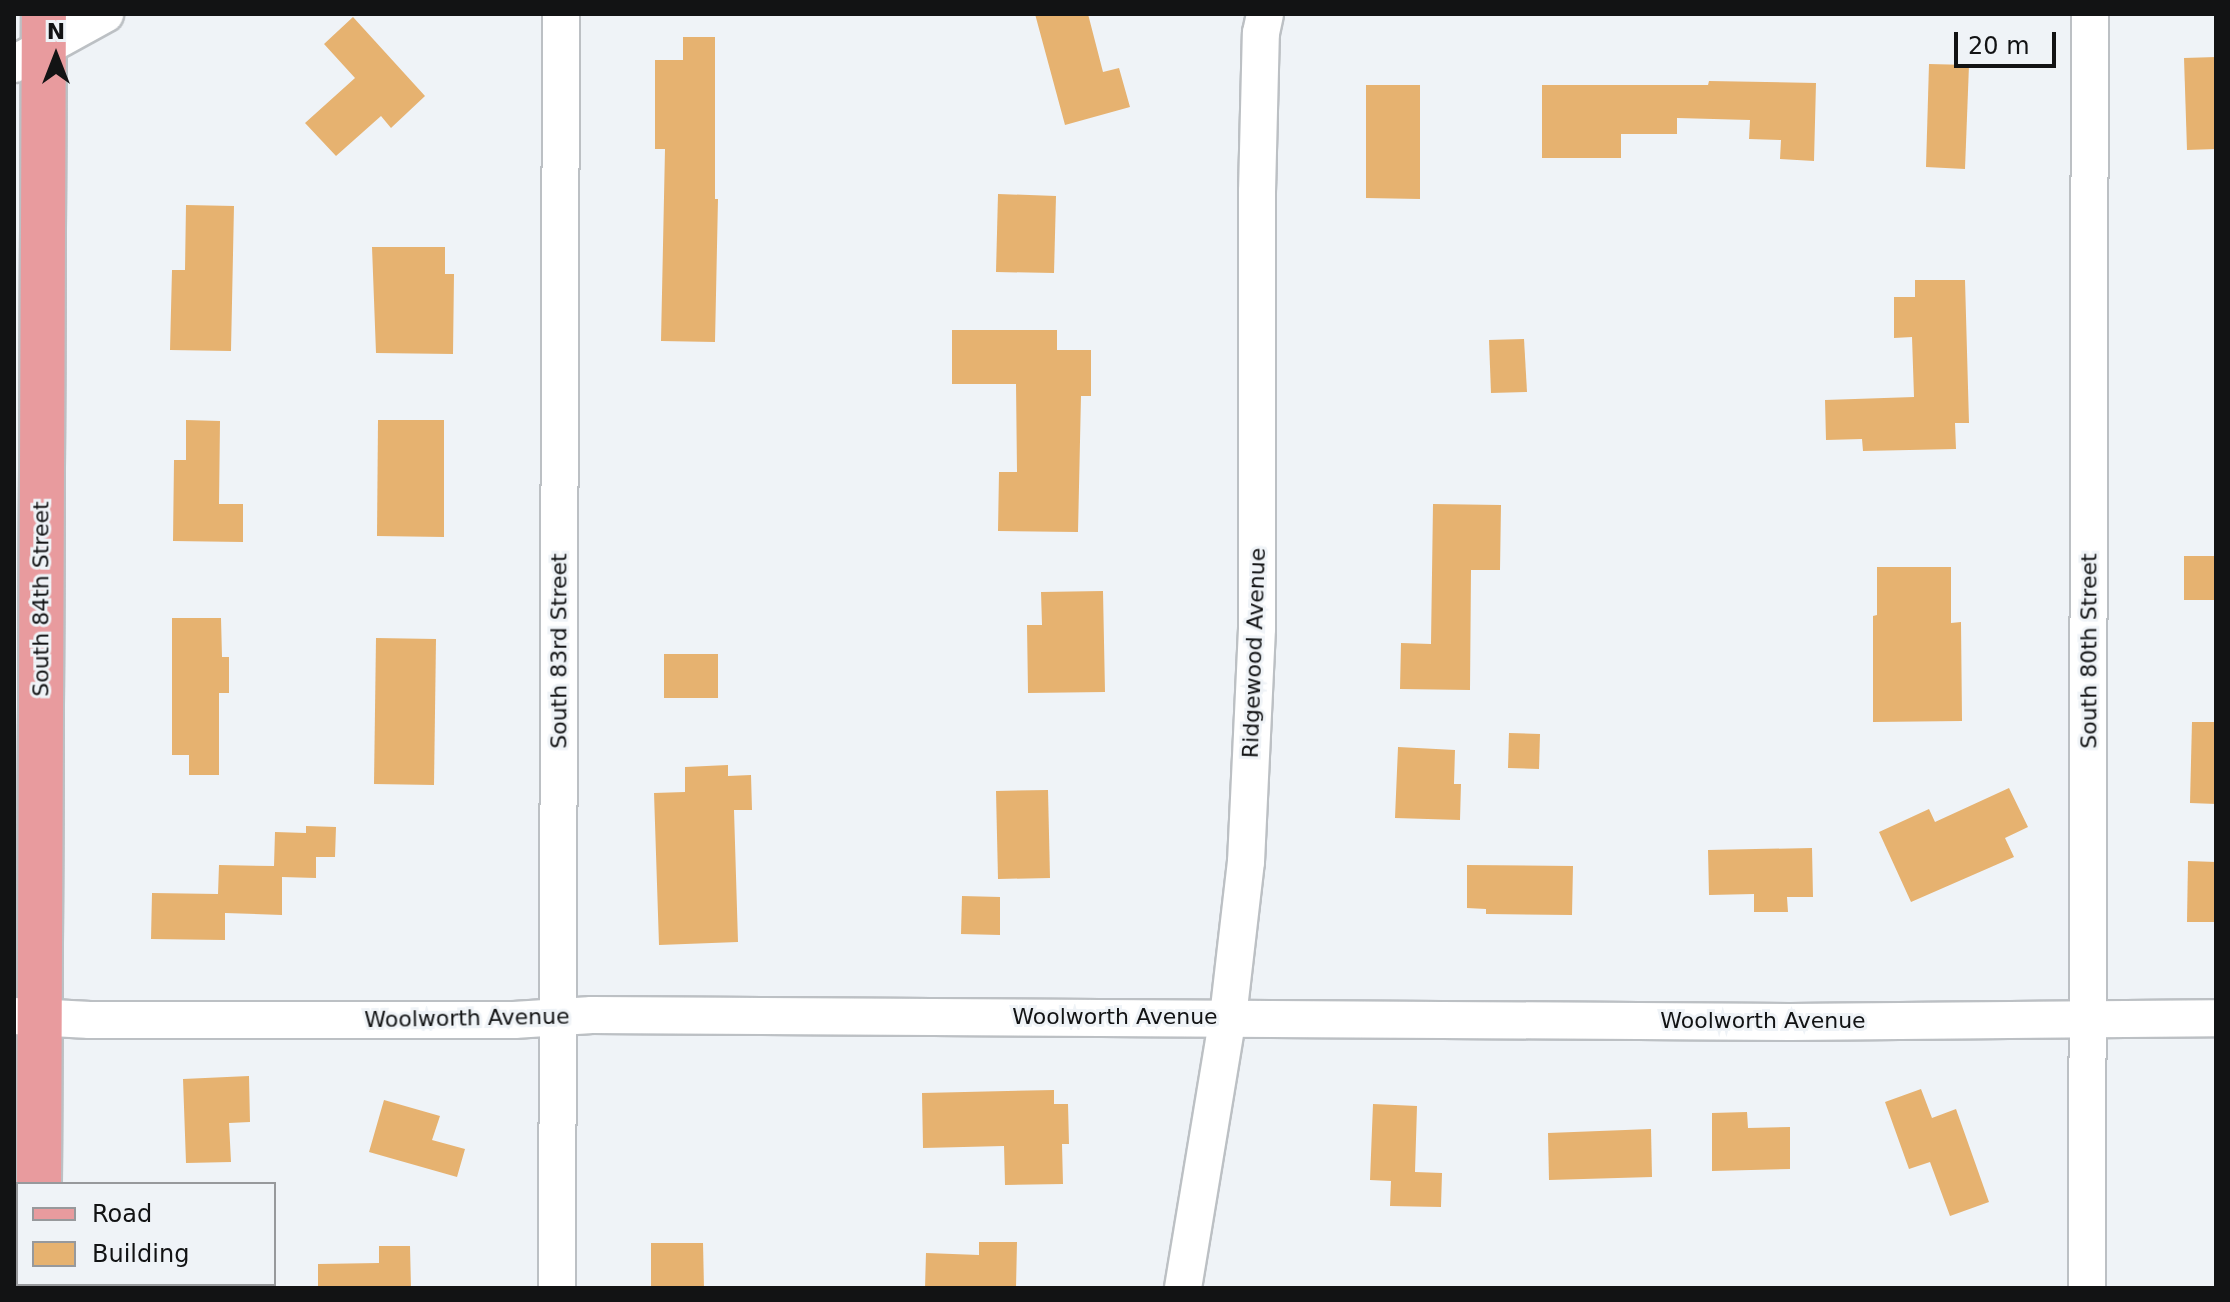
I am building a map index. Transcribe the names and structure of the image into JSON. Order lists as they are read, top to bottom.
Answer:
{
  "streets": {
    "main road": ["South 84th Street"],
    "street": [
      "South 83rd Street",
      "South 80th Street",
      "Ridgewood Avenue",
      "Woolworth Avenue"
    ]
  },
  "crossings": [
    ["South 84th Street", "Woolworth Avenue"],
    ["South 83rd Street", "Woolworth Avenue"],
    ["South 80th Street", "Woolworth Avenue"],
    ["Ridgewood Avenue", "Woolworth Avenue"]
  ],
  "legend": ["Road", "Building"],
  "scale_bar": "20 m",
  "north": "top"
}
